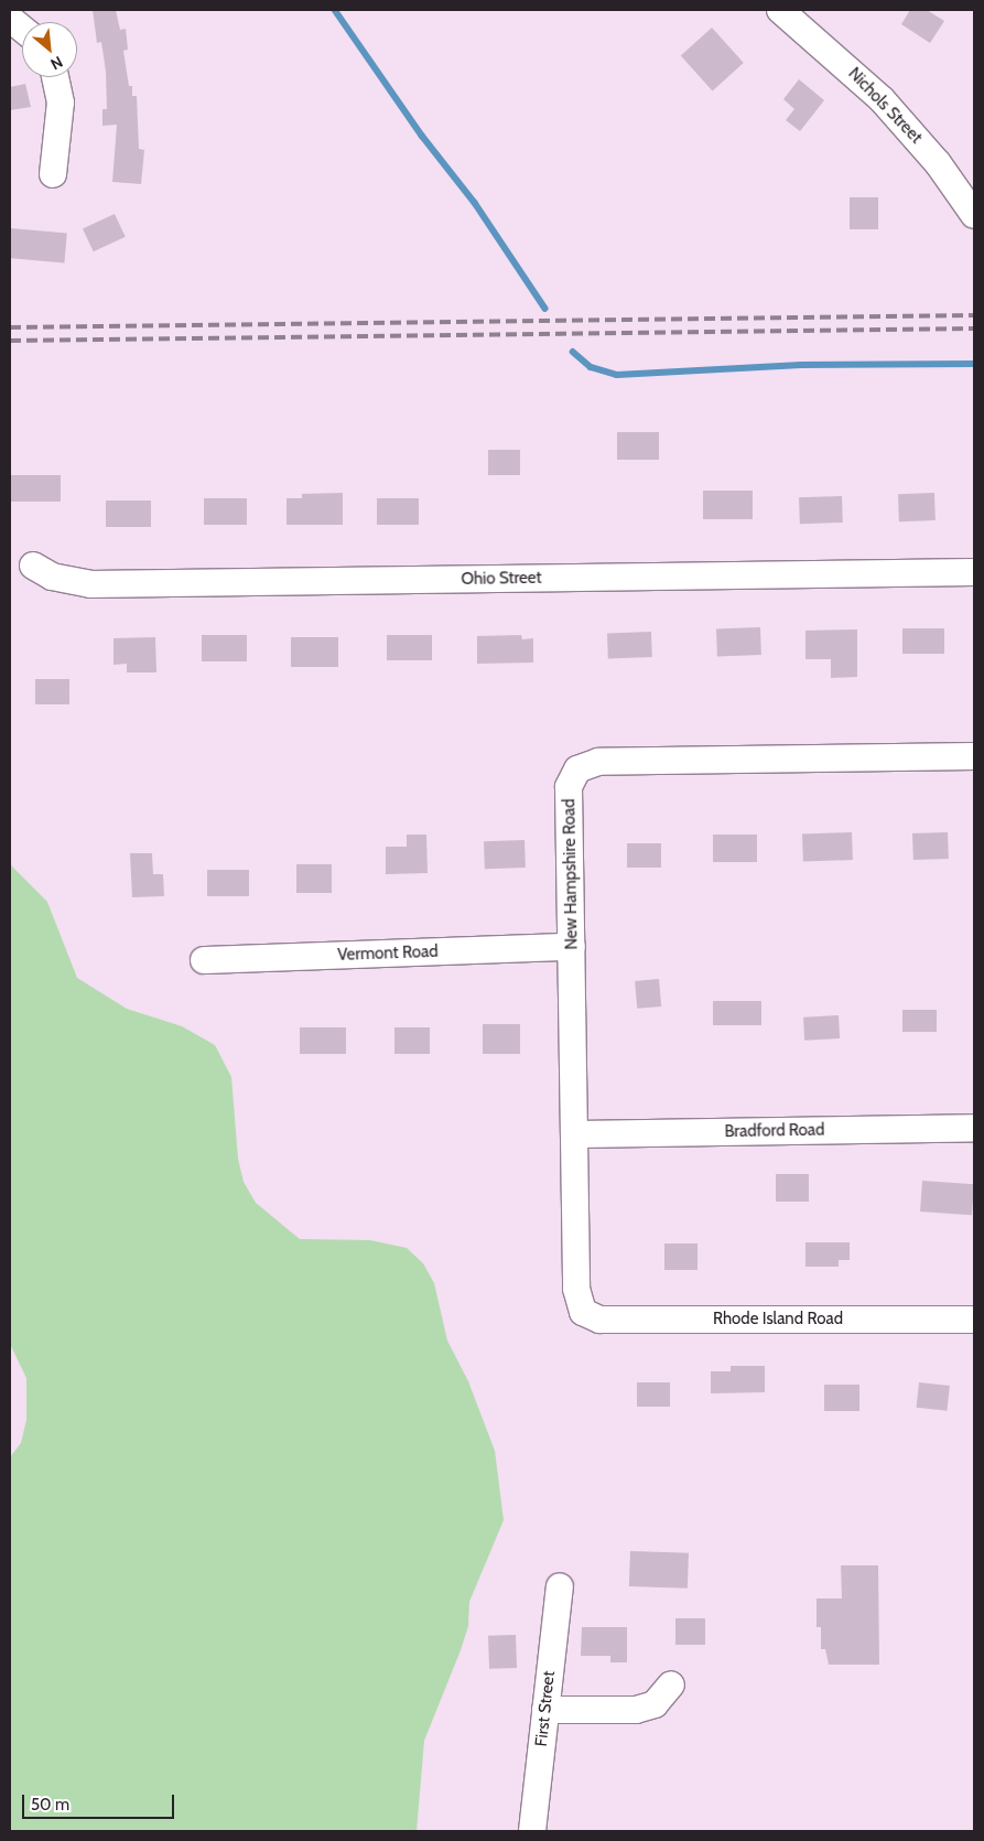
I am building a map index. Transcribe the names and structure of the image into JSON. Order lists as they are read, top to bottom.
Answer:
{
  "streets": {
    "street": [
      "Nichols Street",
      "Ohio Street",
      "New Hampshire Road",
      "Vermont Road",
      "Bradford Road",
      "Rhode Island Road",
      "First Street"
    ]
  },
  "crossings": [
    ["New Hampshire Road", "Vermont Road"],
    ["New Hampshire Road", "Bradford Road"],
    ["New Hampshire Road", "Rhode Island Road"]
  ],
  "scale_bar": "50 m",
  "north": "bottom right"
}
